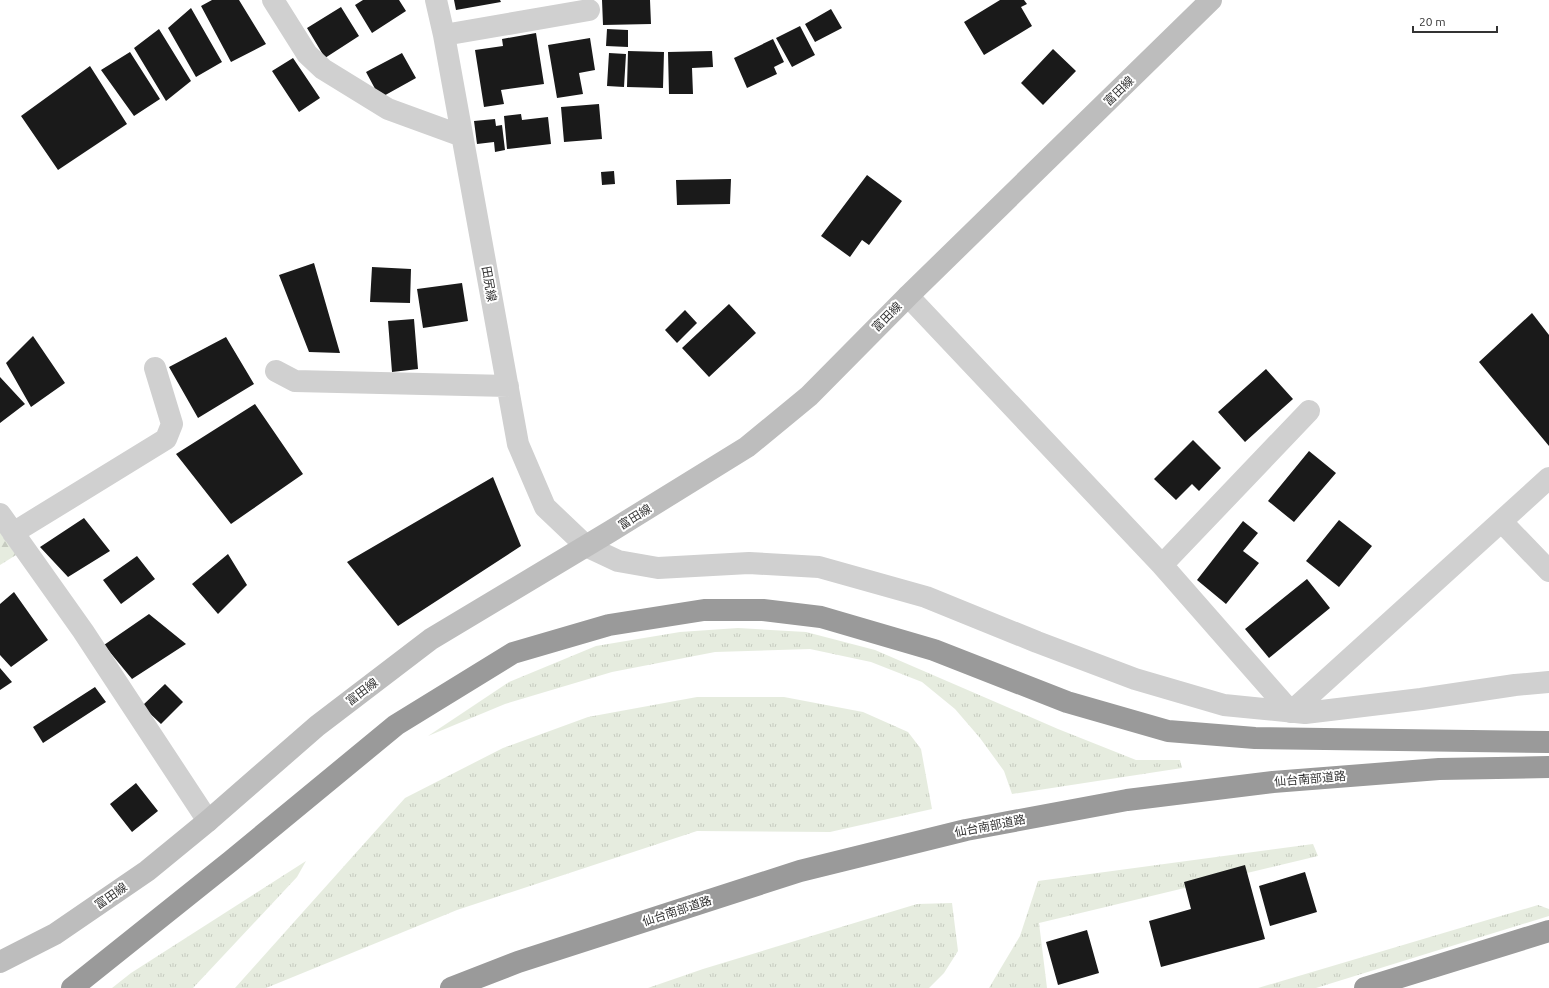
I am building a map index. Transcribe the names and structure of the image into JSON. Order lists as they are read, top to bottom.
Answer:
{
  "streets": {
    "highway": ["仙台南部道路"],
    "street": ["富田線", "田尻線"]
  },
  "crossings": [
    ["富田線", "田尻線"]
  ],
  "scale_bar": "20 m"
}
